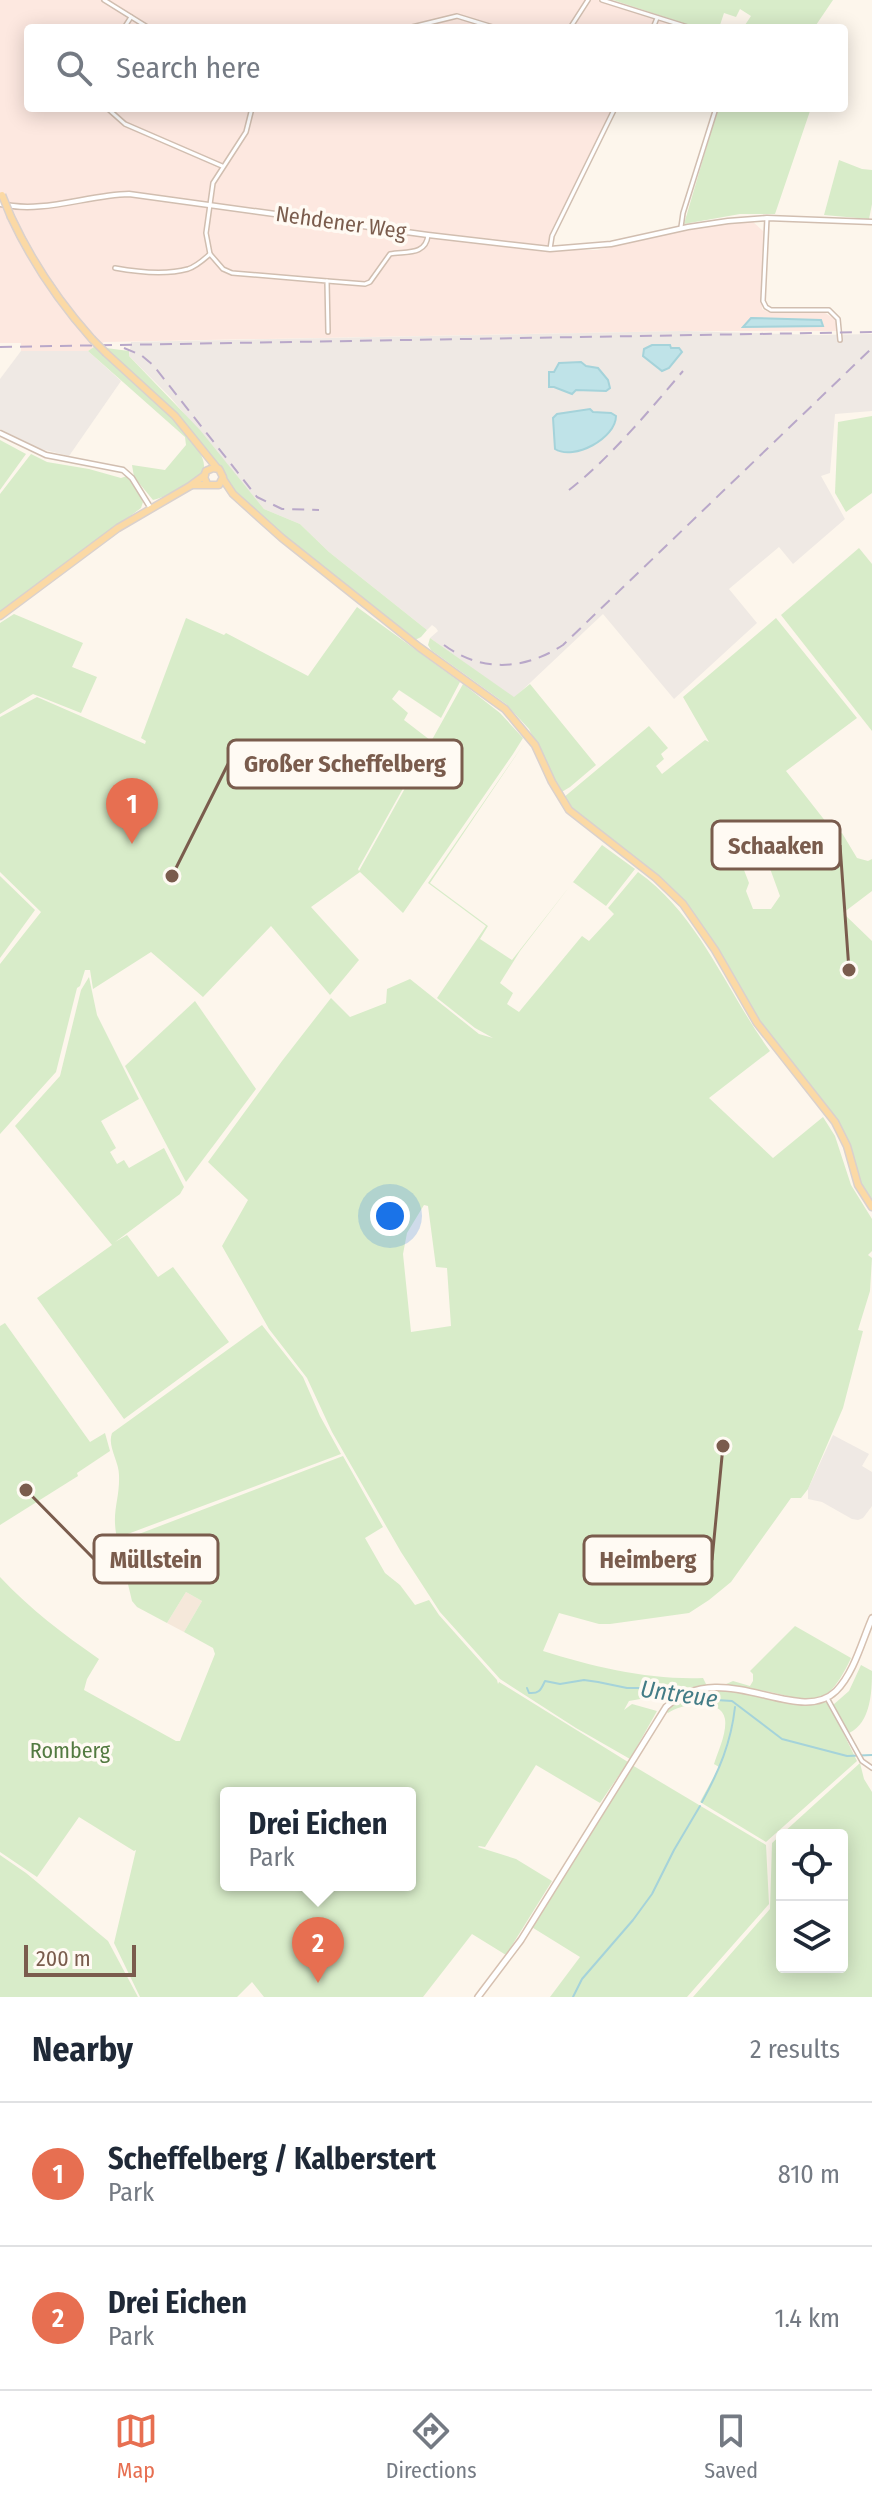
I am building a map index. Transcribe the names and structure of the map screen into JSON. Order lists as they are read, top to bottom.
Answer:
{
  "streets": {
    "street": ["Nehdener Weg"]
  },
  "water": ["Untreue"],
  "parks": ["Romberg"],
  "places": [
    "Großer Scheffelberg",
    "Schaaken",
    "Heimberg",
    "Müllstein"
  ],
  "scale_bar": "200 m",
  "page": {
    "search": "Search here",
    "pins": ["1", "2"],
    "popup": ["Drei Eichen", "Park"],
    "scale": "200 m",
    "heading": ["Nearby", "2 results"],
    "list": [
      {
        "mark": "1",
        "name": "Scheffelberg / Kalberstert",
        "note": "Park",
        "value": "810 m"
      },
      {
        "mark": "2",
        "name": "Drei Eichen",
        "note": "Park",
        "value": "1.4 km"
      }
    ],
    "nav": ["Map", "Directions", "Saved"]
  }
}
